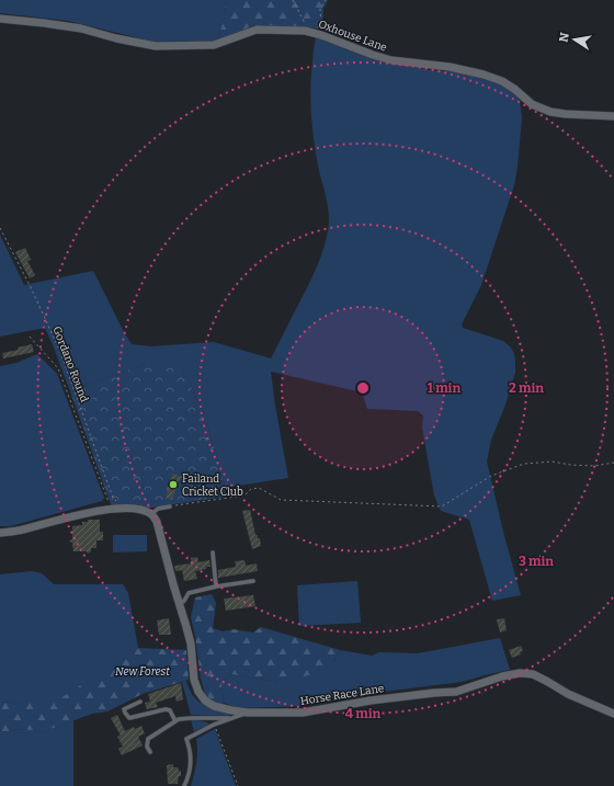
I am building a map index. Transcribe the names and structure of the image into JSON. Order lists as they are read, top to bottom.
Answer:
{
  "streets": {
    "street": ["Oxhouse Lane", "Horse Race Lane"],
    "path": ["Gordano Round"]
  },
  "parks": ["New Forest"],
  "places": ["Failand Cricket Club"],
  "north": "left",
  "rings": [
    "1 min",
    "2 min",
    "3 min",
    "4 min"
  ]
}
